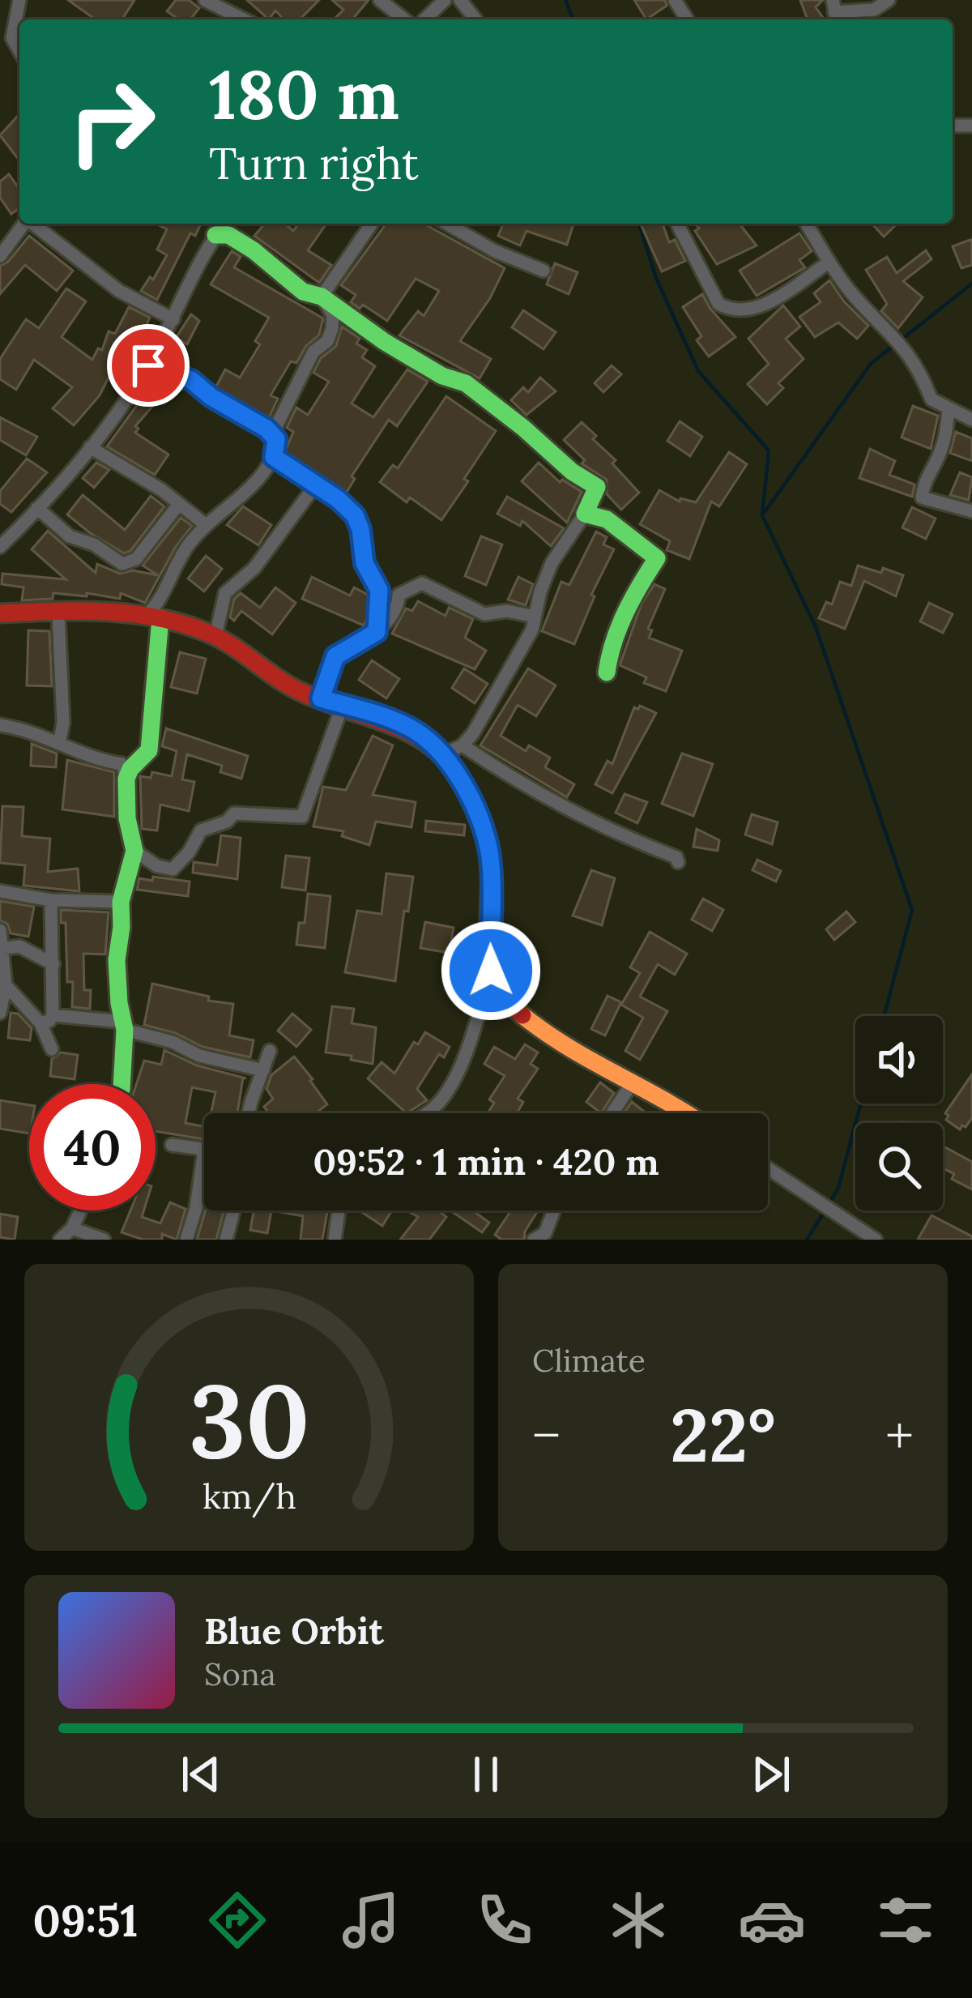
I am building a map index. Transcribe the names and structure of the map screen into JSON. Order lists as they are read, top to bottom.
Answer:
{
  "page": {
    "turn": ["180 m", "Turn right"],
    "limit": "40",
    "trip": "09:52 · 1 min · 420 m",
    "tile": "Climate",
    "heat": ["−", "22°", "+"],
    "song": ["Blue Orbit", "Sona"],
    "tabs": "09:51",
    "gauge": ["30", "km/h"]
  }
}
